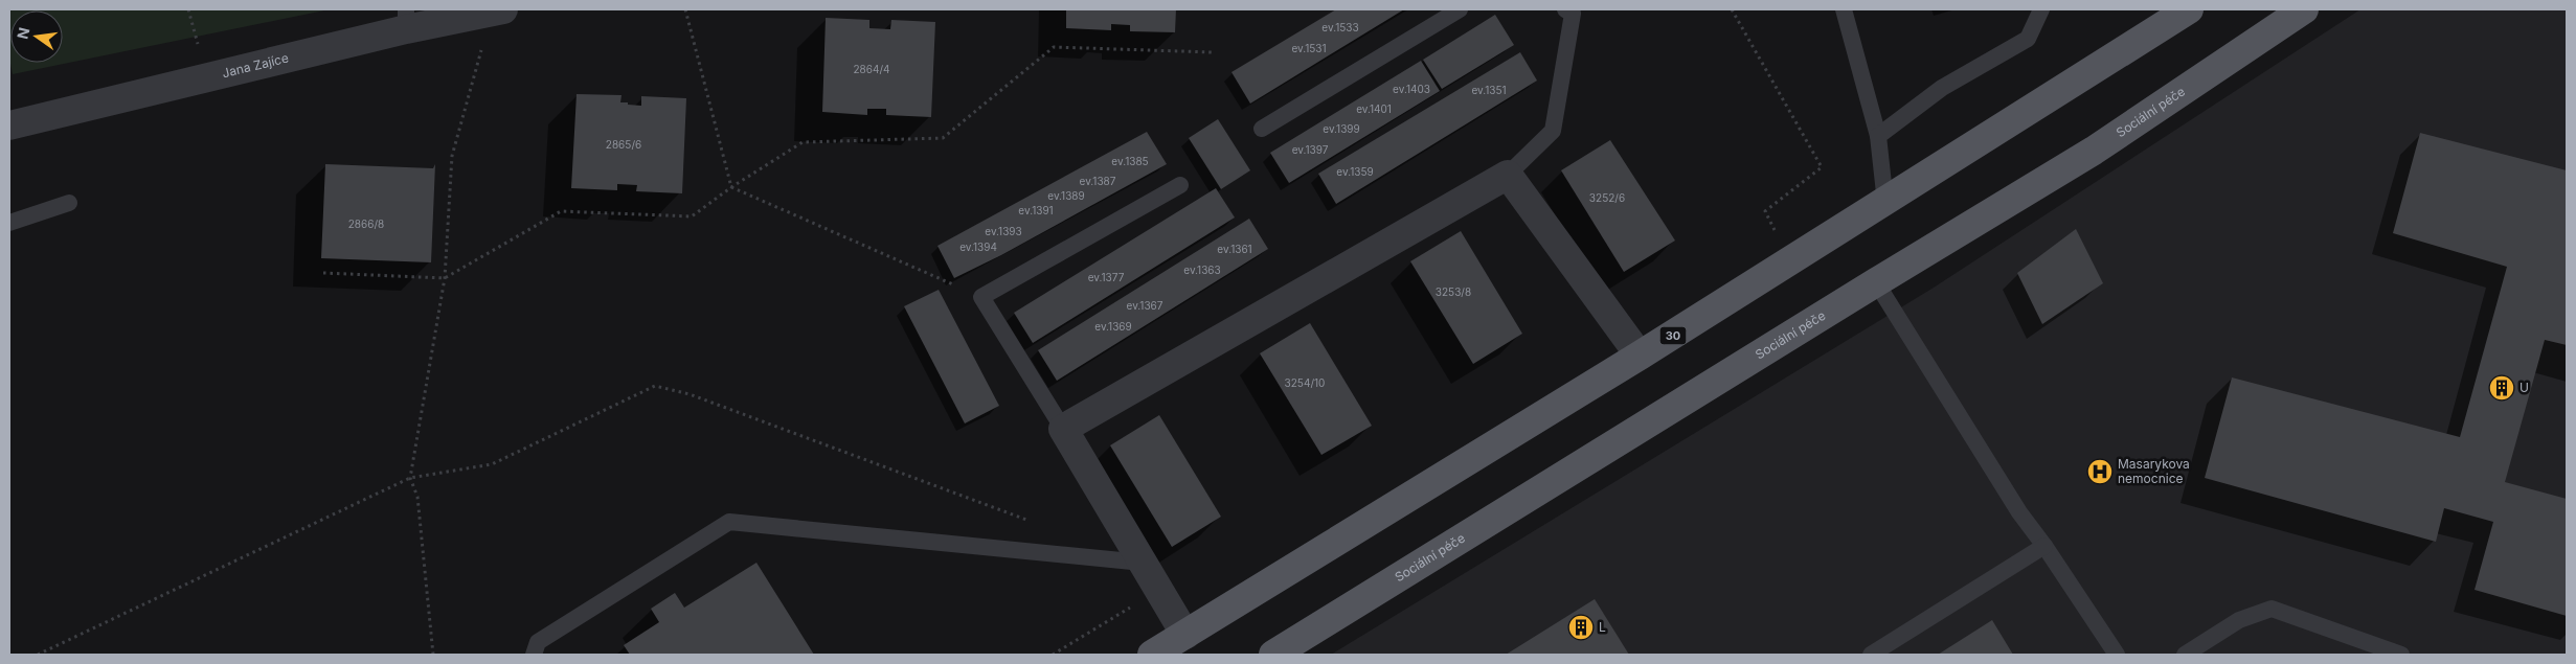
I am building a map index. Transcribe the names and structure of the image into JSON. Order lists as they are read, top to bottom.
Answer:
{
  "streets": {
    "main road": ["Sociální péče", "30"],
    "street": ["Jana Zajíce"]
  },
  "places": {
    "building": ["U", "L"],
    "hospital": ["Masarykova nemocnice"]
  },
  "house_numbers": [
    "ev.1533",
    "ev.1531",
    "2864/4",
    "ev.1403",
    "ev.1351",
    "ev.1401",
    "ev.1399",
    "2865/6",
    "ev.1397",
    "ev.1385",
    "ev.1359",
    "ev.1387",
    "ev.1389",
    "3252/6",
    "ev.1391",
    "2866/8",
    "ev.1393",
    "ev.1394",
    "ev.1361",
    "ev.1363",
    "ev.1377",
    "3253/8",
    "ev.1367",
    "ev.1369",
    "3254/10"
  ],
  "north": "left"
}
